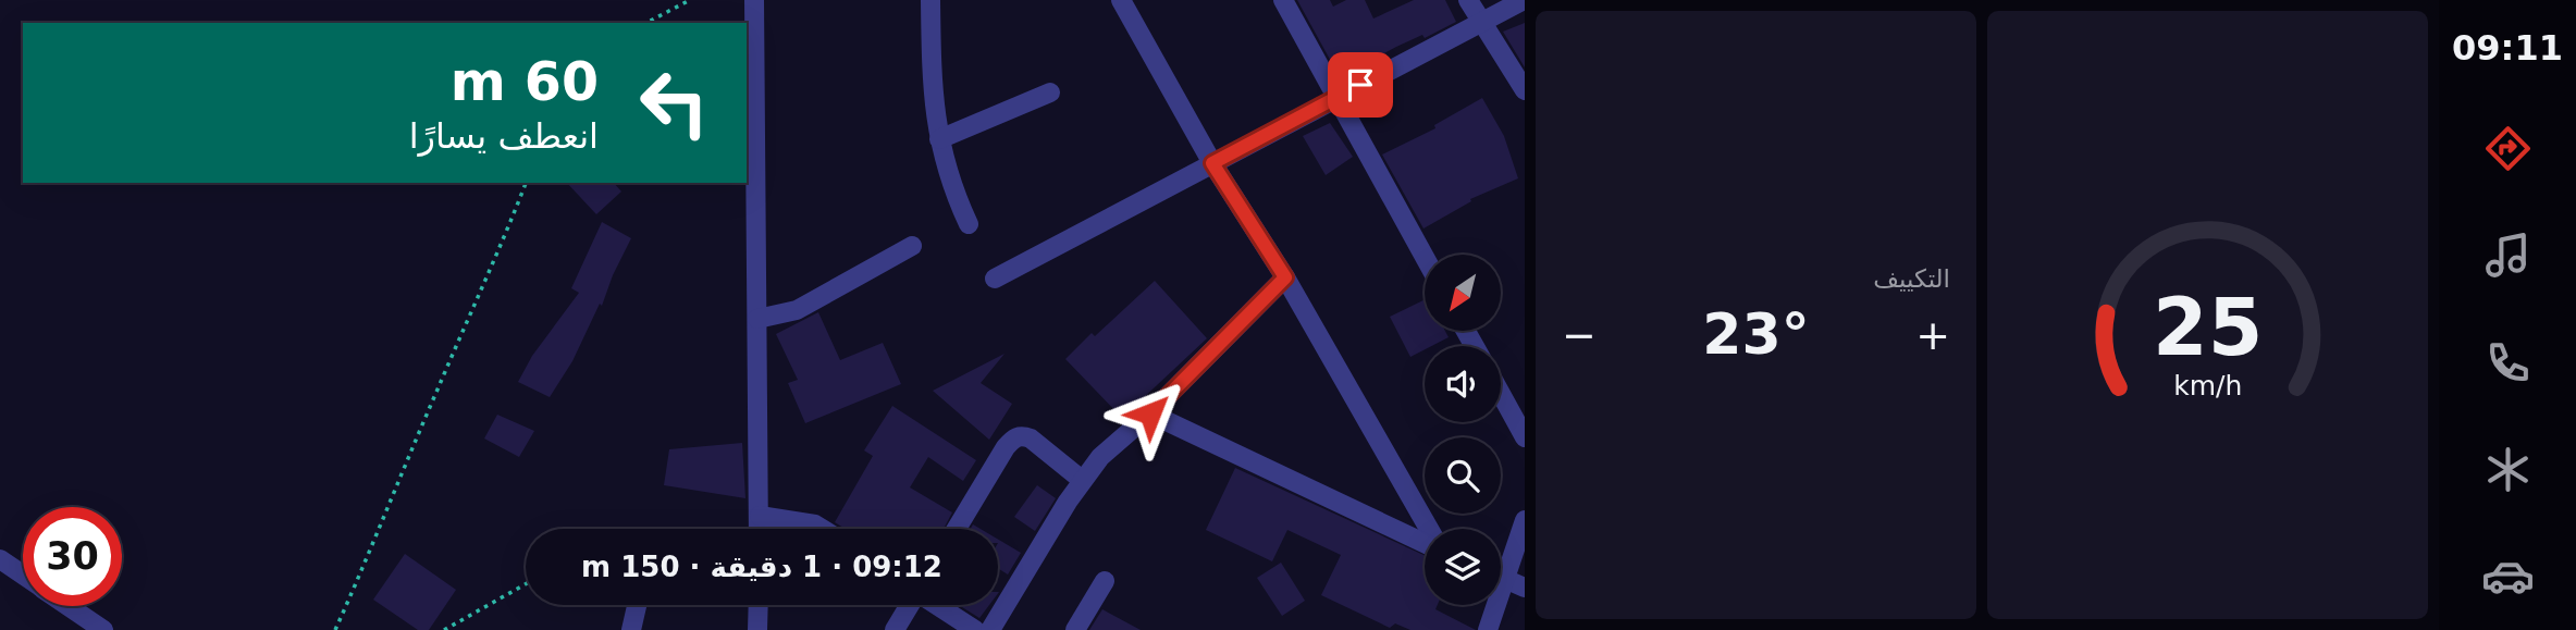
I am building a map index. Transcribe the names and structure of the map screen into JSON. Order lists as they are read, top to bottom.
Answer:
{
  "north": "bottom left",
  "page": {
    "tabs": "09:11",
    "tile": "التكييف",
    "turn": ["60 m", "انعطف يسارًا"],
    "heat": ["−", "23°", "+"],
    "limit": "30",
    "trip": "09:12 · 1 دقيقة · 150 m",
    "gauge": ["25", "km/h"]
  }
}
